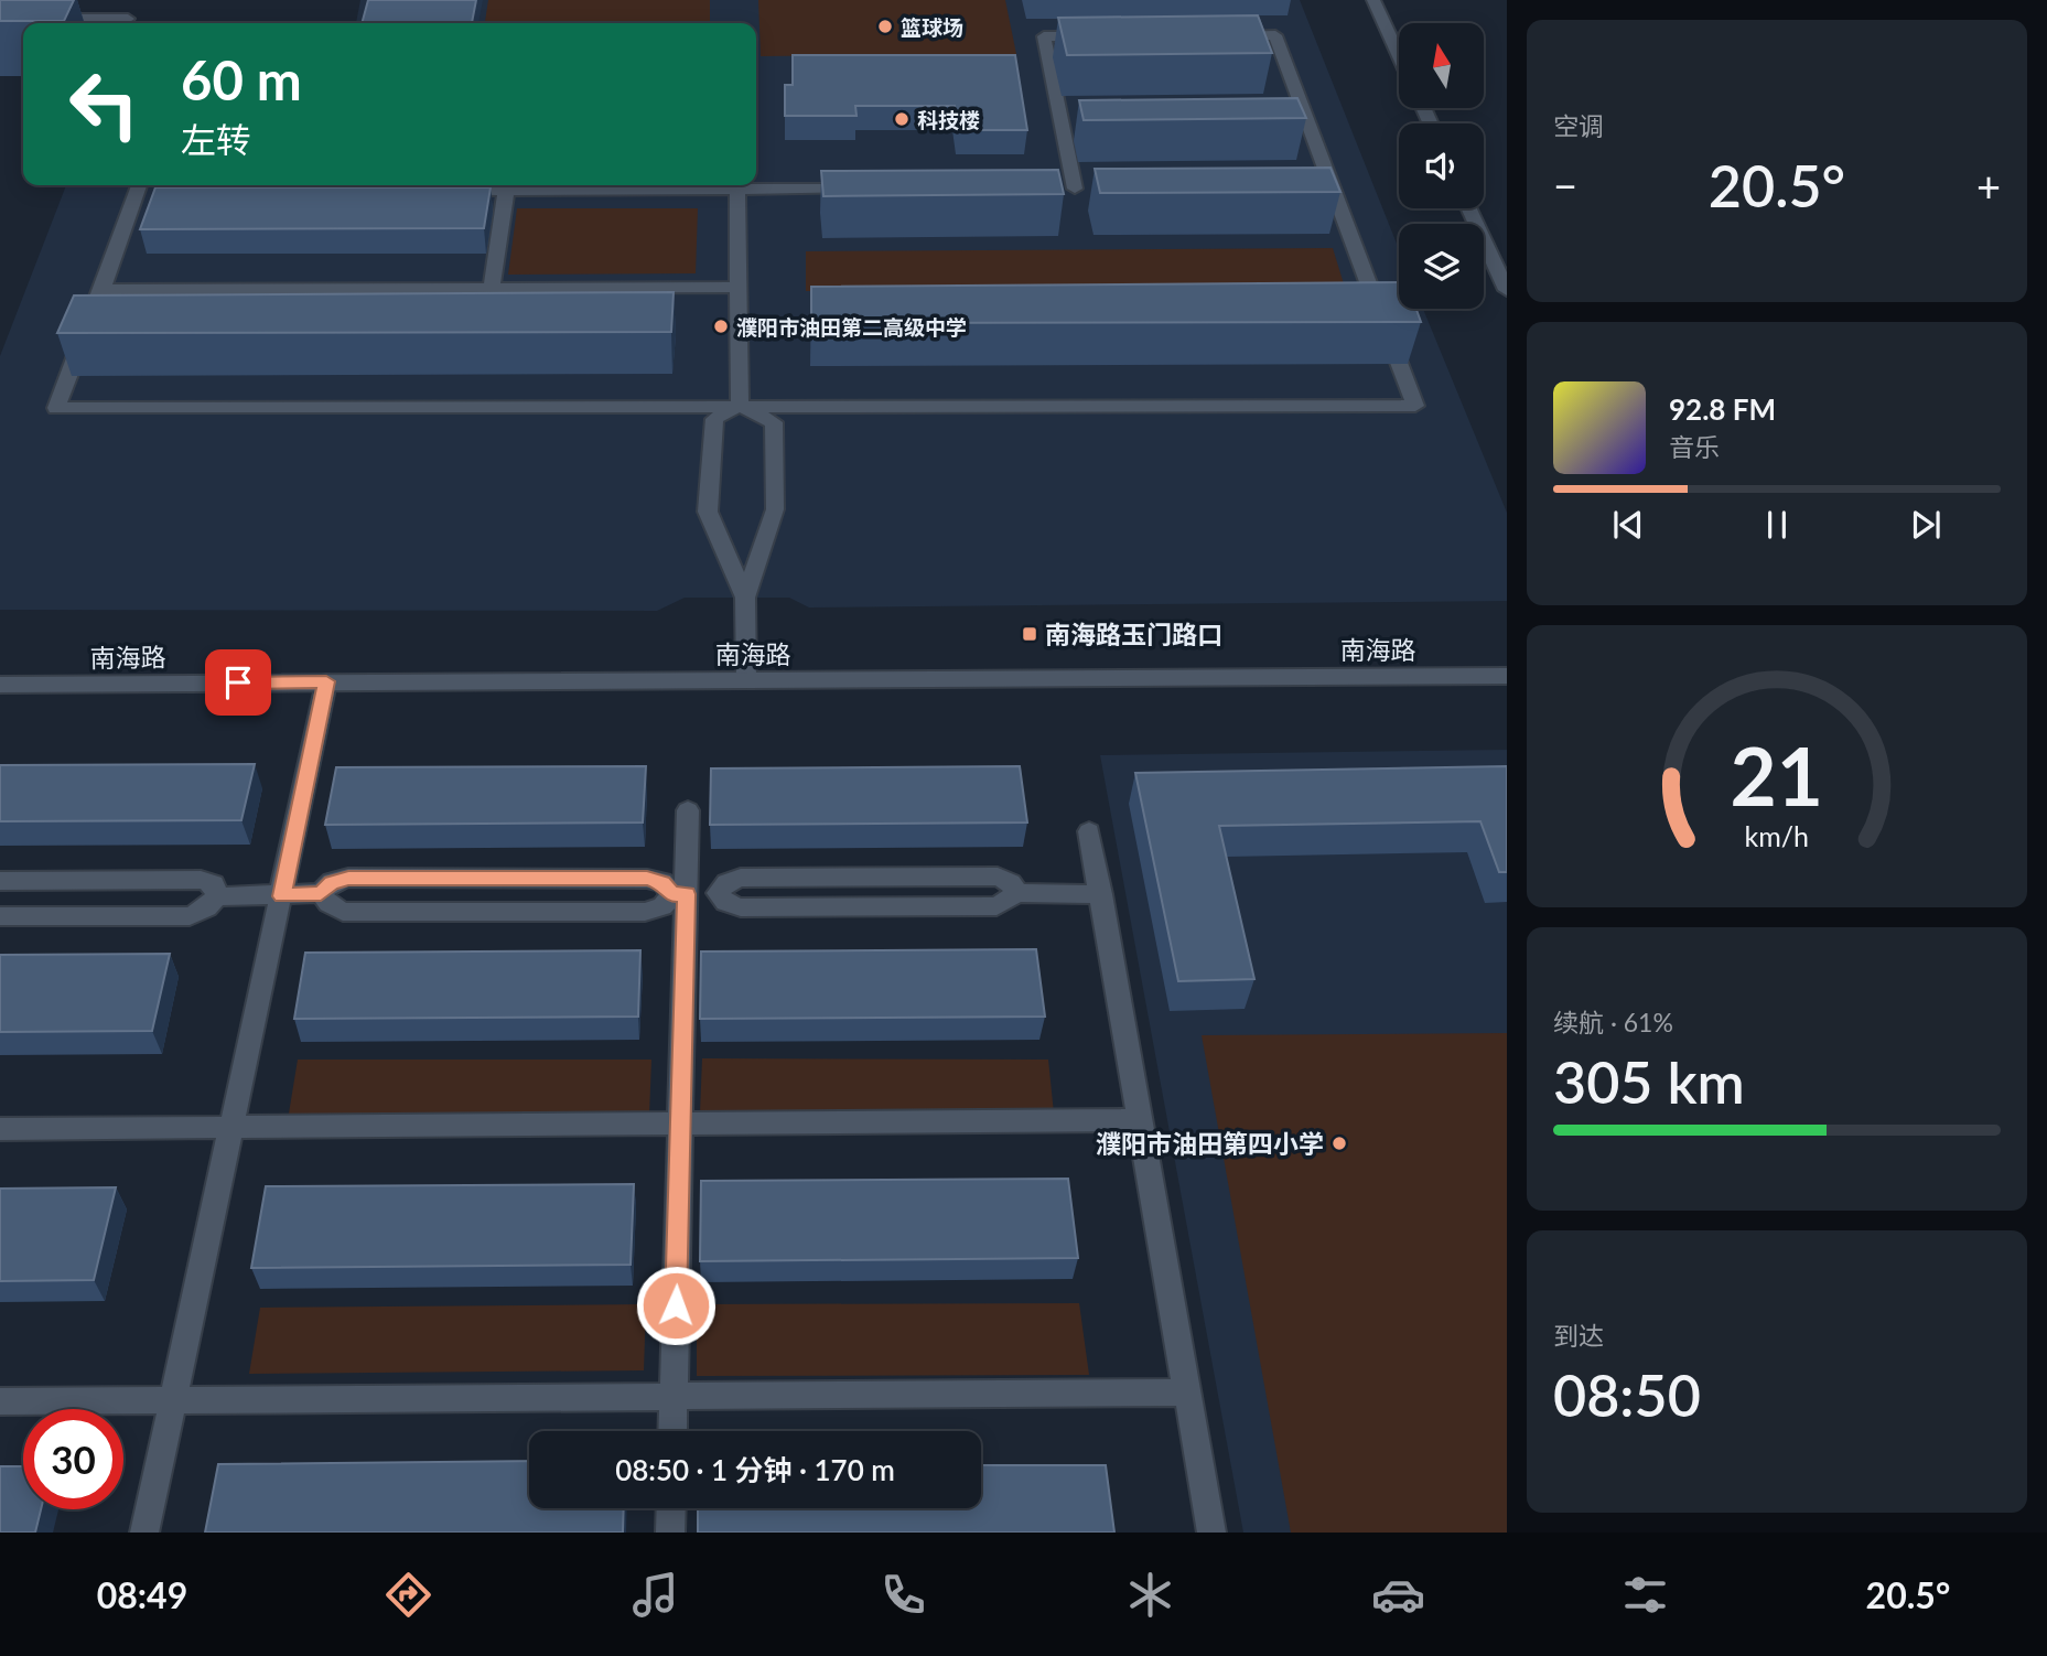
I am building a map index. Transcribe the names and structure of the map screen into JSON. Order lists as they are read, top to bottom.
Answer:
{
  "streets": {
    "street": ["南海路"]
  },
  "places": {
    "other": [
      "篮球场",
      "科技楼",
      "濮阳市油田第二高级中学",
      "濮阳市油田第四小学"
    ],
    "transit": ["南海路玉门路口"]
  },
  "north": "top",
  "page": {
    "tile": [
      "空调",
      ["续航 · 61%", "305 km"],
      ["到达", "08:50"]
    ],
    "turn": ["60 m", "左转"],
    "heat": ["−", "20.5°", "+"],
    "song": ["92.8 FM", "音乐"],
    "limit": "30",
    "trip": "08:50 · 1 分钟 · 170 m",
    "tabs": ["08:49", "20.5°"],
    "gauge": ["21", "km/h"]
  }
}
